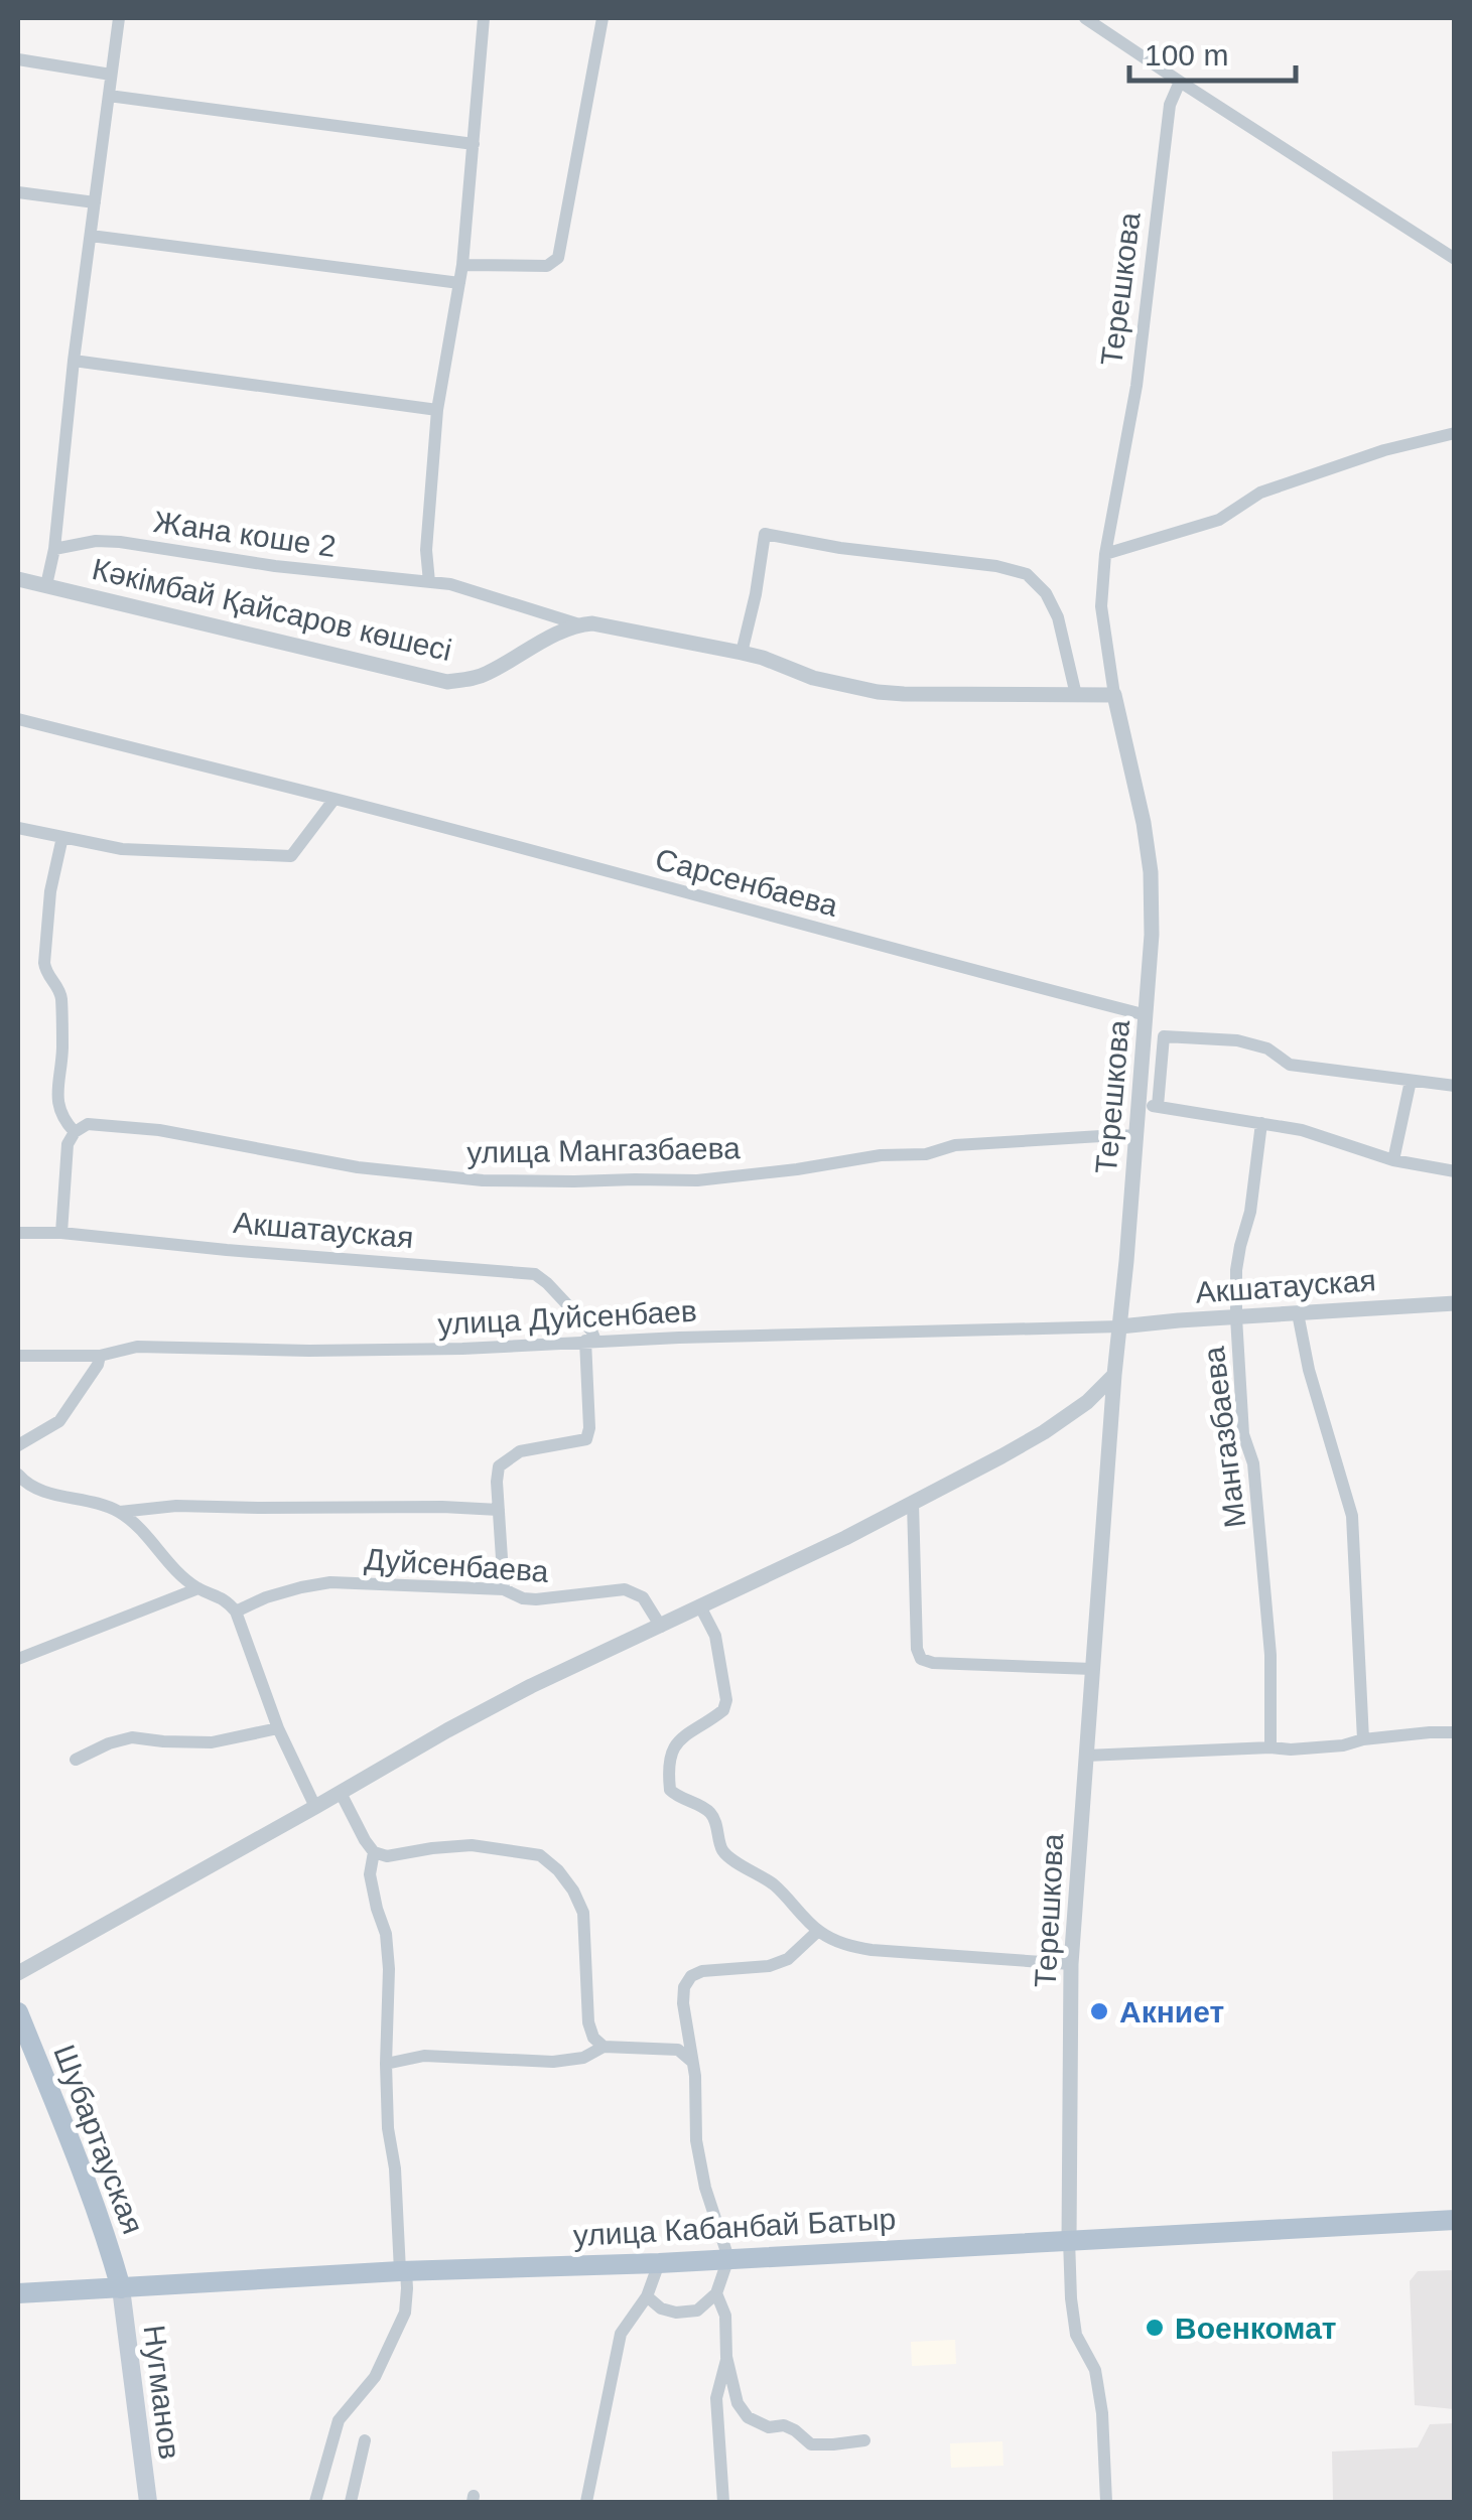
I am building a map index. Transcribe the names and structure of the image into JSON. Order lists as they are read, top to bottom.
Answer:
{
  "streets": {
    "main road": ["Шубартауская", "улица Кабанбай Батыр", "Нугманов"],
    "street": [
      "Терешкова",
      "Жана коше 2",
      "Кәкімбай Қайсаров көшесі",
      "Сарсенбаева",
      "улица Мангазбаева",
      "Акшатауская",
      "улица Дуйсенбаев",
      "Мангазбаева",
      "Дуйсенбаева"
    ]
  },
  "crossings": [
    ["Терешкова", "Сарсенбаева"],
    ["Терешкова", "улица Мангазбаева"],
    ["Терешкова", "Акшатауская"],
    ["Терешкова", "улица Дуйсенбаев"],
    ["Терешкова", "улица Кабанбай Батыр"],
    ["Жана коше 2", "Кәкімбай Қайсаров көшесі"],
    ["Акшатауская", "улица Дуйсенбаев"],
    ["Акшатауская", "Мангазбаева"],
    ["Шубартауская", "улица Кабанбай Батыр"],
    ["Шубартауская", "Нугманов"],
    ["улица Кабанбай Батыр", "Нугманов"]
  ],
  "places": ["Акниет", "Военкомат"],
  "scale_bar": "100 m"
}
